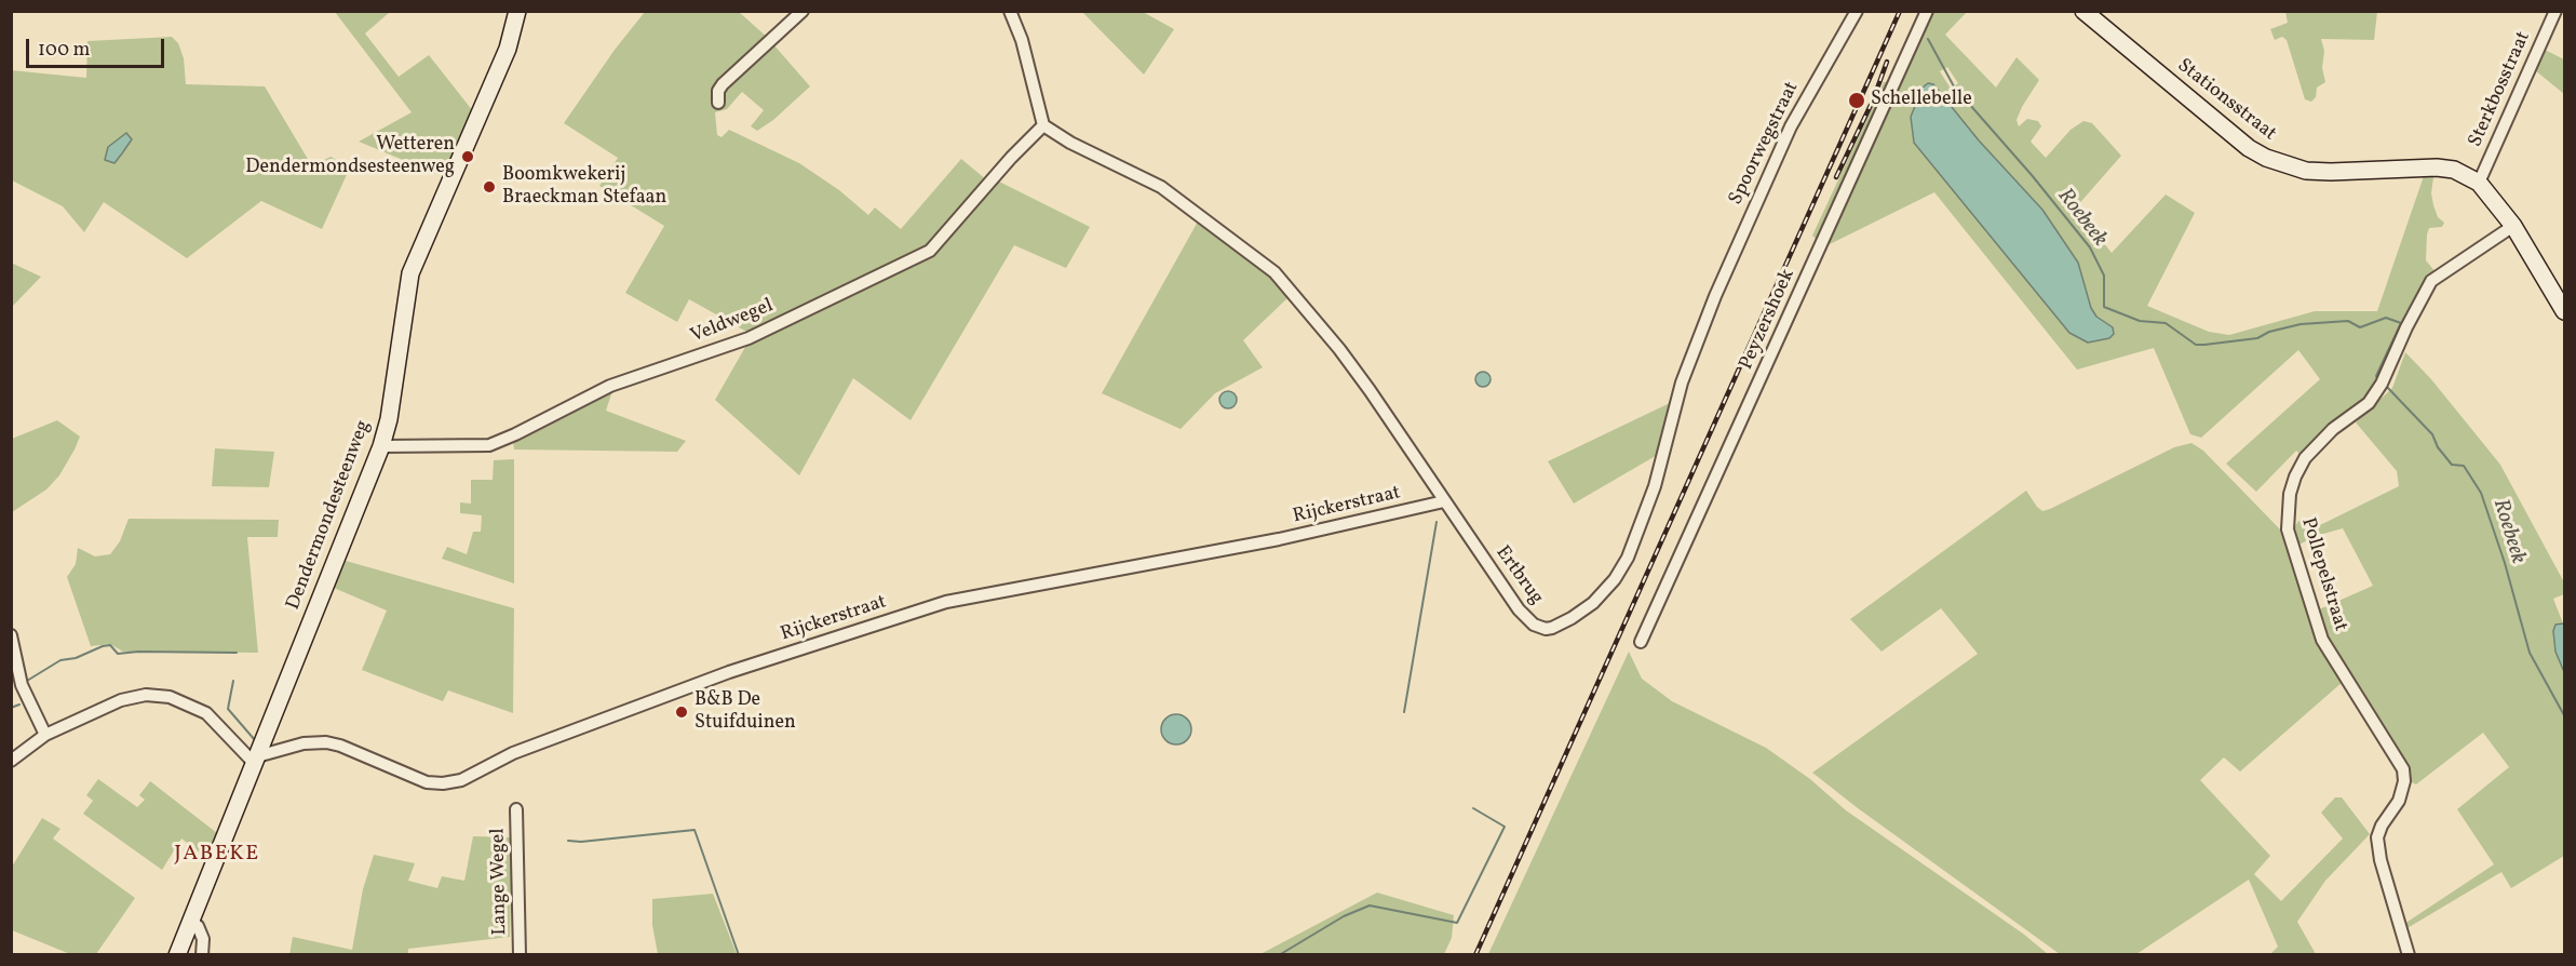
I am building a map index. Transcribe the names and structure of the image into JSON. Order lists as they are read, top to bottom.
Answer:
{
  "streets": {
    "main road": ["Stationsstraat", "Dendermondesteenweg"],
    "street": [
      "Sterkbosstraat",
      "Spoorwegstraat",
      "Peyzershoek",
      "Veldwegel",
      "Rijckerstraat",
      "Pollepelstraat",
      "Ertbrug",
      "Lange Wegel"
    ]
  },
  "crossings": [
    ["Sterkbosstraat", "Stationsstraat"],
    ["Spoorwegstraat", "Ertbrug"],
    ["Veldwegel", "Dendermondesteenweg"],
    ["Veldwegel", "Ertbrug"],
    ["Rijckerstraat", "Dendermondesteenweg"],
    ["Rijckerstraat", "Ertbrug"]
  ],
  "districts": ["JABEKE"],
  "water": ["Roebeek"],
  "places": [
    "Schellebelle",
    "Wetteren Dendermondsesteenweg",
    "Boomkwekerij Braeckman Stefaan",
    "B&B De Stuifduinen"
  ],
  "scale_bar": "100 m"
}
